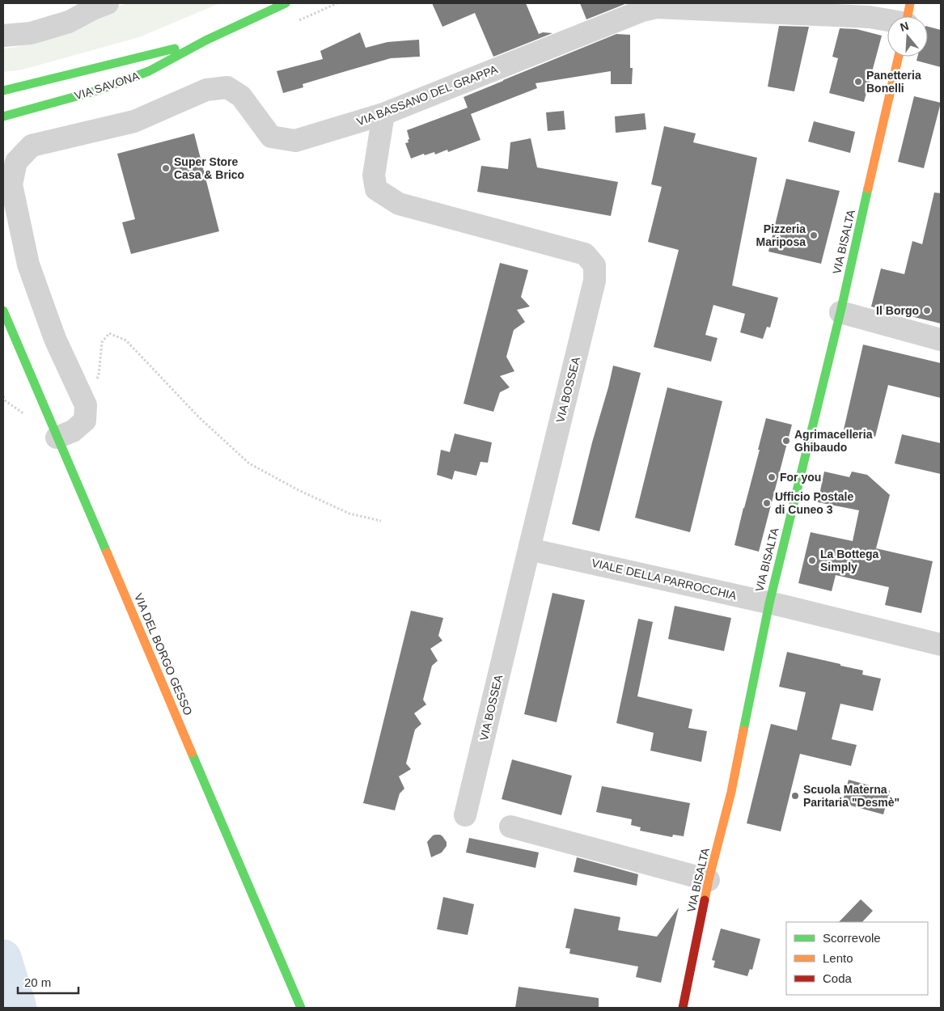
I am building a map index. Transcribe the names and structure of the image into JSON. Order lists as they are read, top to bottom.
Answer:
{
  "streets": {
    "main road": ["VIA SAVONA", "VIA BISALTA", "VIA DEL BORGO GESSO"],
    "street": ["VIA BASSANO DEL GRAPPA", "VIA BOSSEA", "VIALE DELLA PARROCCHIA"]
  },
  "crossings": [
    ["VIA BASSANO DEL GRAPPA", "VIA BOSSEA"],
    ["VIA BISALTA", "VIALE DELLA PARROCCHIA"],
    ["VIA BOSSEA", "VIALE DELLA PARROCCHIA"]
  ],
  "places": [
    "Panetteria Bonelli",
    "Super Store Casa & Brico",
    "Pizzeria Mariposa",
    "Il Borgo",
    "Agrimacelleria Ghibaudo",
    "For you",
    "Ufficio Postale di Cuneo 3",
    "La Bottega Simply",
    "Scuola Materna Paritaria \"Desmè\""
  ],
  "legend": ["Scorrevole", "Lento", "Coda"],
  "scale_bar": "20 m",
  "north": "top"
}
